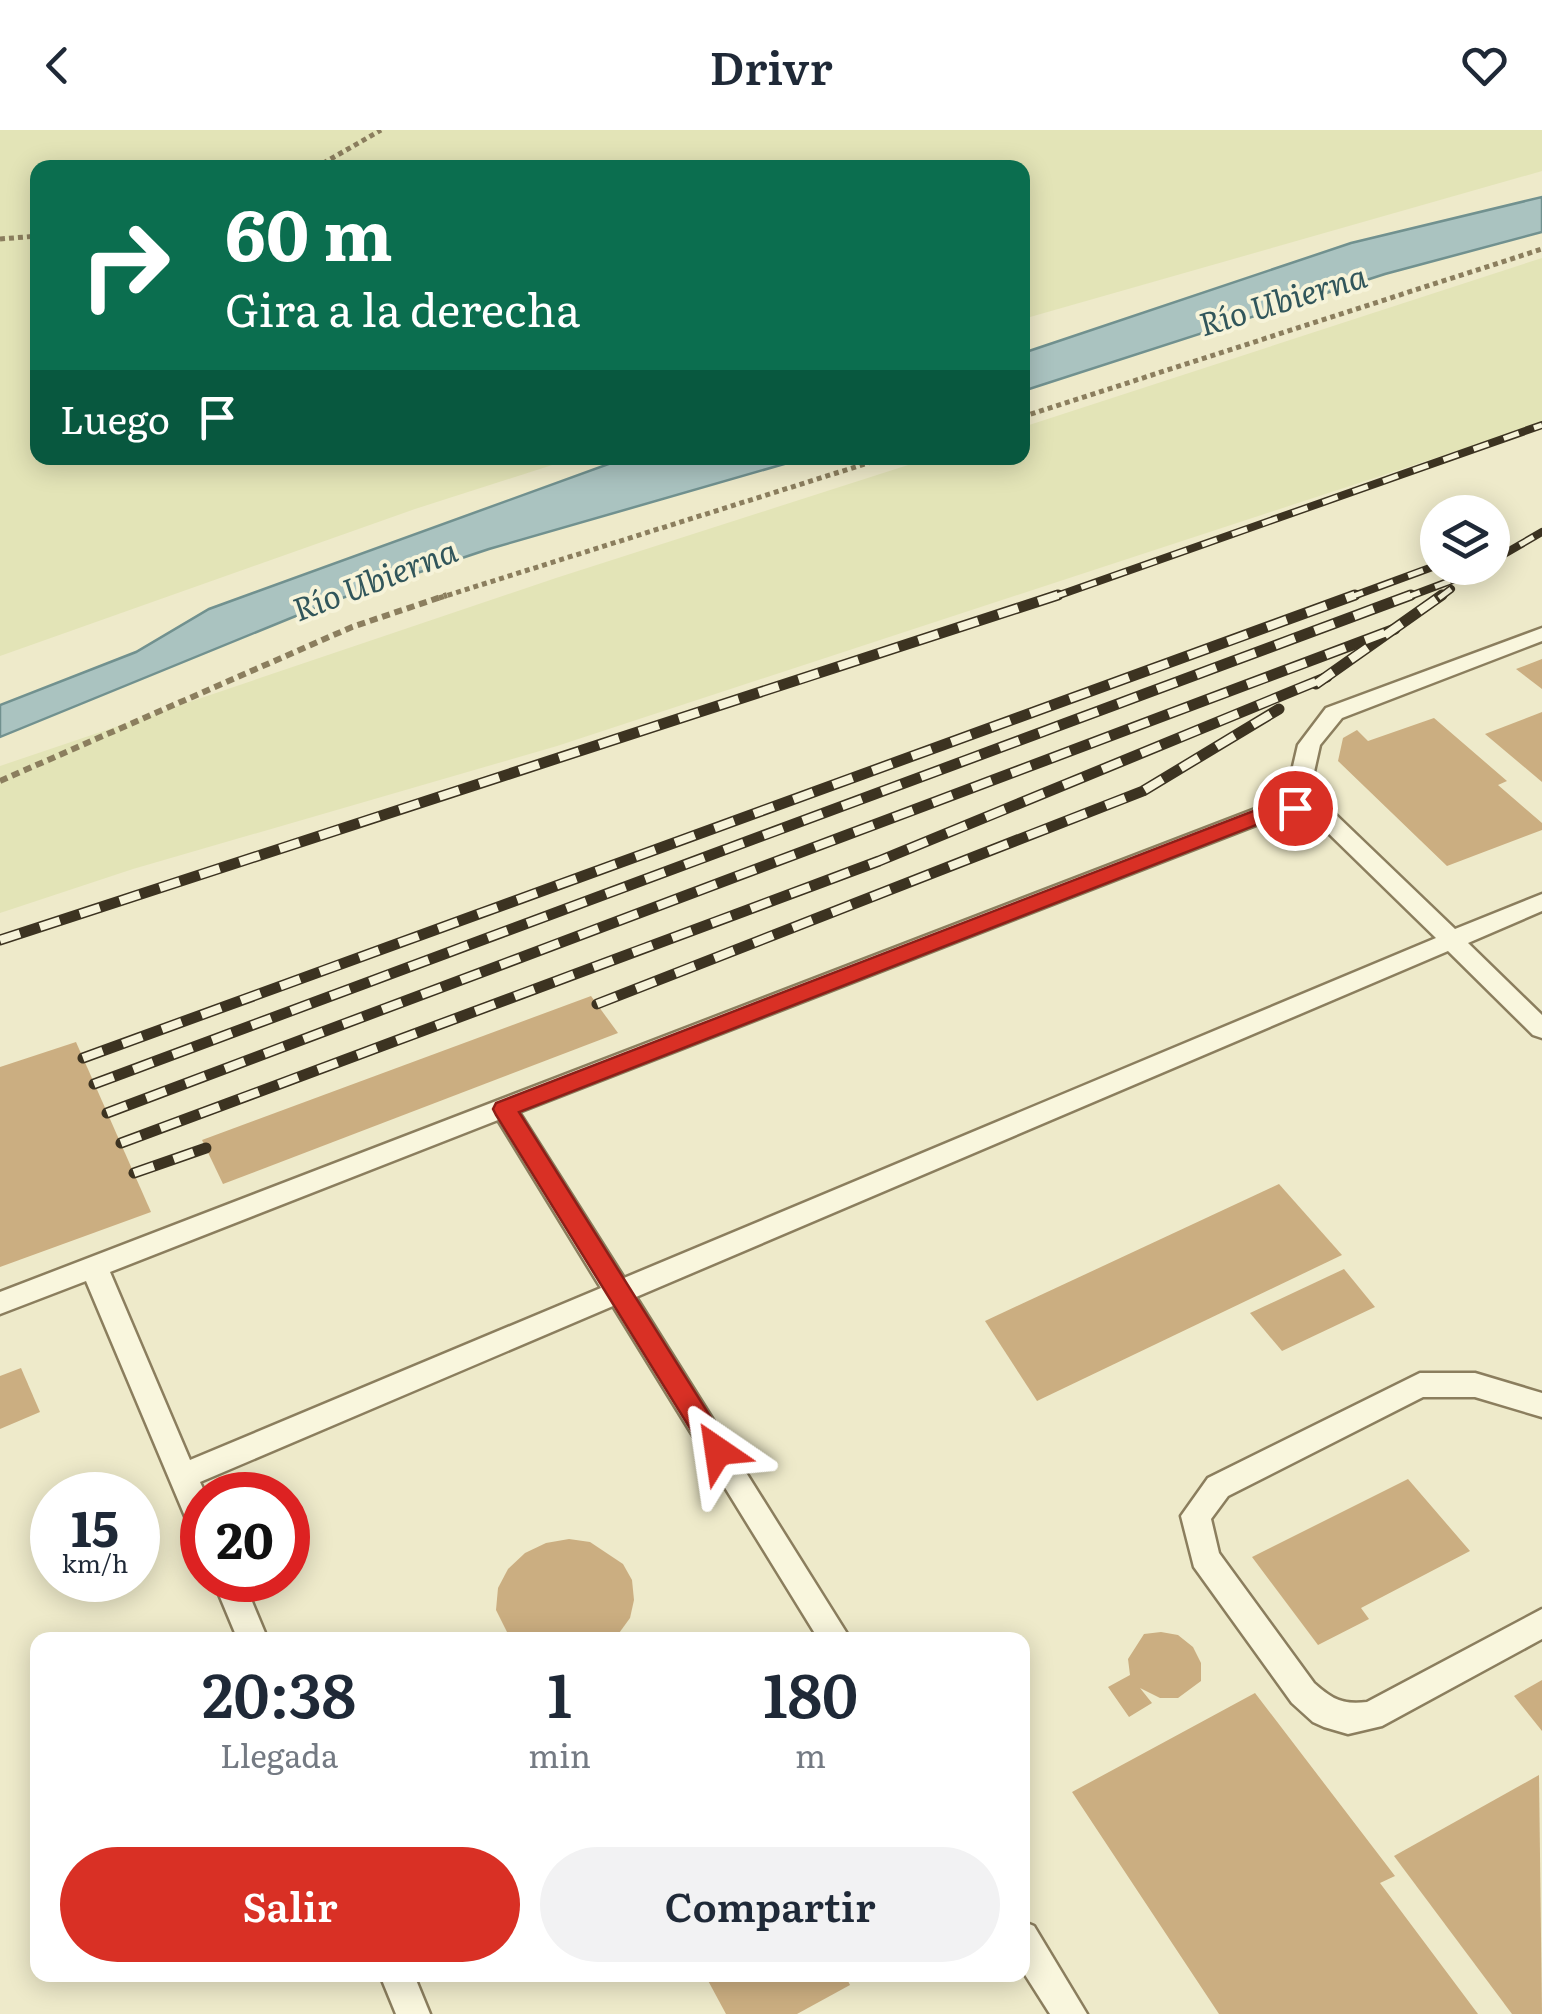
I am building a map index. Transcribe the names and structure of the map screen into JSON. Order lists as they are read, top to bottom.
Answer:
{
  "water": ["Río Ubierna"],
  "page": {
    "header": "Drivr",
    "turn": ["60 m", "Gira a la derecha"],
    "then": "Luego",
    "speed": "15 km/h",
    "limit": "20",
    "eta": [
      "20:38",
      "Llegada",
      "1",
      "min",
      "180",
      "m"
    ],
    "buttons": ["Salir", "Compartir"]
  }
}
